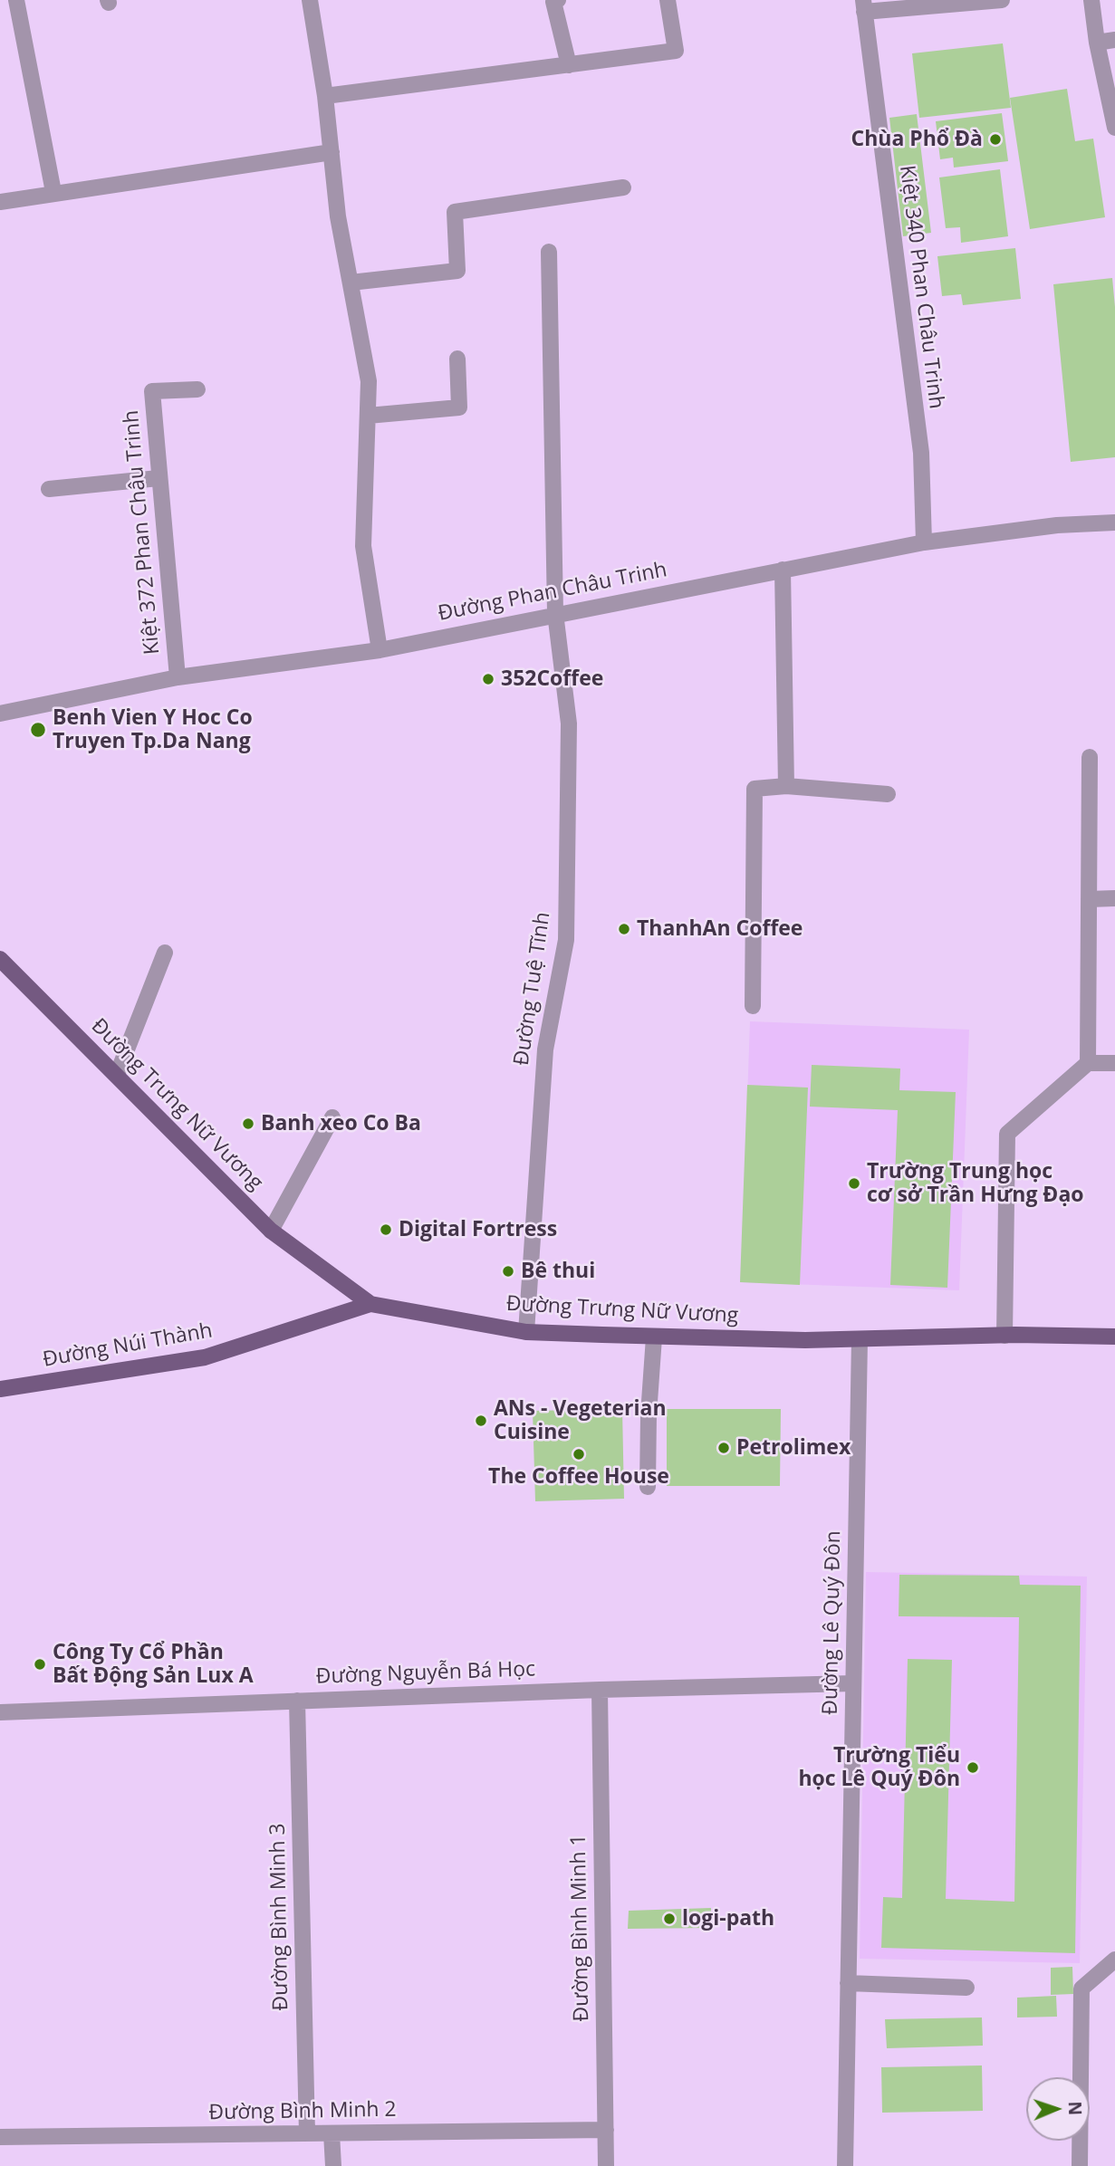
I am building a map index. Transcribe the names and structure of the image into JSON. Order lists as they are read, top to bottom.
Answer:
{
  "streets": {
    "main road": ["Đường Trưng Nữ Vương", "Đường Núi Thành"],
    "street": [
      "Kiệt 340 Phan Châu Trinh",
      "Kiệt 372 Phan Châu Trinh",
      "Đường Phan Châu Trinh",
      "Đường Tuệ Tĩnh",
      "Đường Lê Quý Đôn",
      "Đường Nguyễn Bá Học",
      "Đường Bình Minh 3",
      "Đường Bình Minh 1",
      "Đường Bình Minh 2"
    ]
  },
  "crossings": [
    ["Kiệt 340 Phan Châu Trinh", "Đường Phan Châu Trinh"],
    ["Kiệt 372 Phan Châu Trinh", "Đường Phan Châu Trinh"],
    ["Đường Phan Châu Trinh", "Đường Tuệ Tĩnh"],
    ["Đường Tuệ Tĩnh", "Đường Trưng Nữ Vương"],
    ["Đường Trưng Nữ Vương", "Đường Núi Thành"],
    ["Đường Trưng Nữ Vương", "Đường Lê Quý Đôn"],
    ["Đường Lê Quý Đôn", "Đường Nguyễn Bá Học"],
    ["Đường Nguyễn Bá Học", "Đường Bình Minh 3"],
    ["Đường Nguyễn Bá Học", "Đường Bình Minh 1"],
    ["Đường Bình Minh 3", "Đường Bình Minh 2"],
    ["Đường Bình Minh 1", "Đường Bình Minh 2"]
  ],
  "places": [
    "Chùa Phổ Đà",
    "352Coffee",
    "Benh Vien Y Hoc Co Truyen Tp.Da Nang",
    "ThanhAn Coffee",
    "Banh xeo Co Ba",
    "Trường Trung học cơ sở Trần Hưng Đạo",
    "Digital Fortress",
    "Bê thui",
    "ANs - Vegeterian Cuisine",
    "Petrolimex",
    "The Coffee House",
    "Công Ty Cổ Phần Bất Động Sản Lux A",
    "Trường Tiểu học Lê Quý Đôn",
    "logi-path"
  ],
  "north": "right"
}
